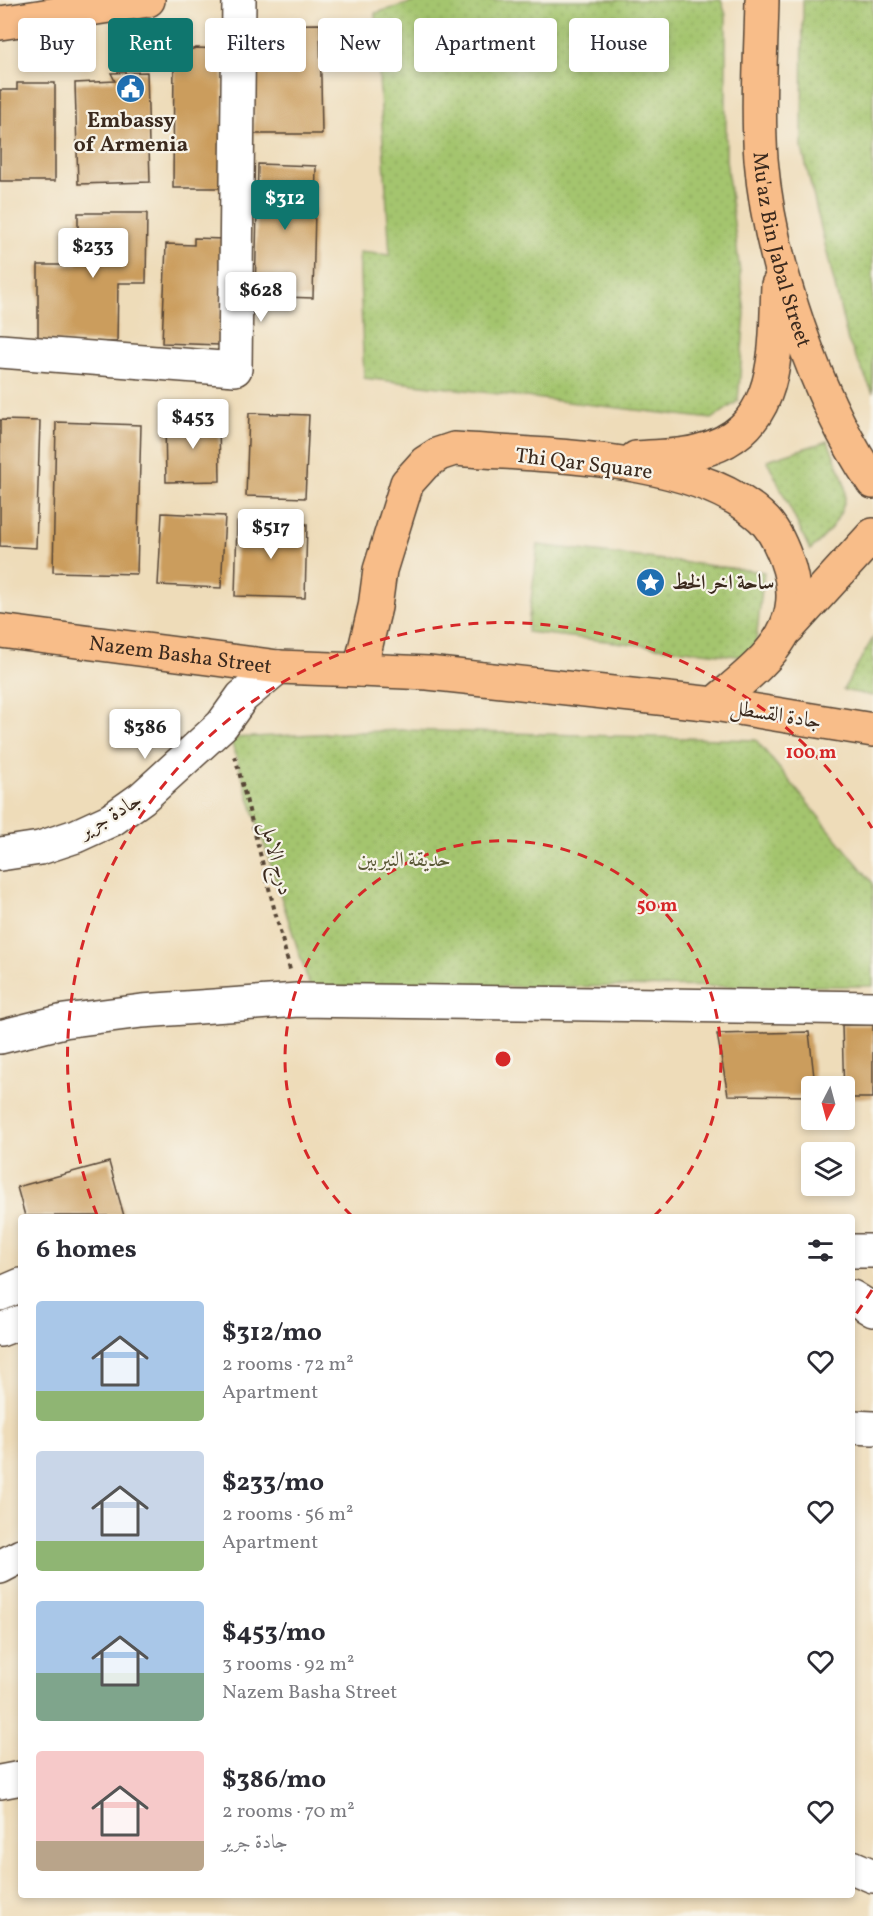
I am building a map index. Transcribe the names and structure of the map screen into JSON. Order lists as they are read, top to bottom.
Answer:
{
  "streets": {
    "main road": [
      "Mu'az Bin Jabal Street",
      "Thi Qar Square",
      "Nazem Basha Street",
      "جادة القسطل"
    ],
    "street": ["جادة جرير"],
    "path": ["درج الامل"]
  },
  "crossings": [
    ["Thi Qar Square", "Nazem Basha Street"],
    ["Thi Qar Square", "جادة القسطل"],
    ["Nazem Basha Street", "جادة جرير"],
    ["جادة جرير", "درج الامل"]
  ],
  "parks": ["حديقة النيربين"],
  "places": {
    "public building": ["Embassy of Armenia"],
    "place": ["ساحة اخر الخط"]
  },
  "north": "bottom",
  "page": {
    "chip": [
      "Buy",
      "Rent",
      "Filters",
      "New",
      "Apartment",
      "House"
    ],
    "price": [
      "$312",
      "$233",
      "$628",
      "$453",
      "$517",
      "$386"
    ],
    "heading": "6 homes",
    "list": [
      {
        "name": "$312/mo",
        "note": "2 rooms · 72 m² · Apartment"
      },
      {
        "name": "$233/mo",
        "note": "2 rooms · 56 m² · Apartment"
      },
      {
        "name": "$453/mo",
        "note": "3 rooms · 92 m² · Nazem Basha Street"
      },
      {
        "name": "$386/mo",
        "note": "2 rooms · 70 m² · جادة جرير"
      }
    ]
  },
  "rings": ["100 m", "50 m"]
}
